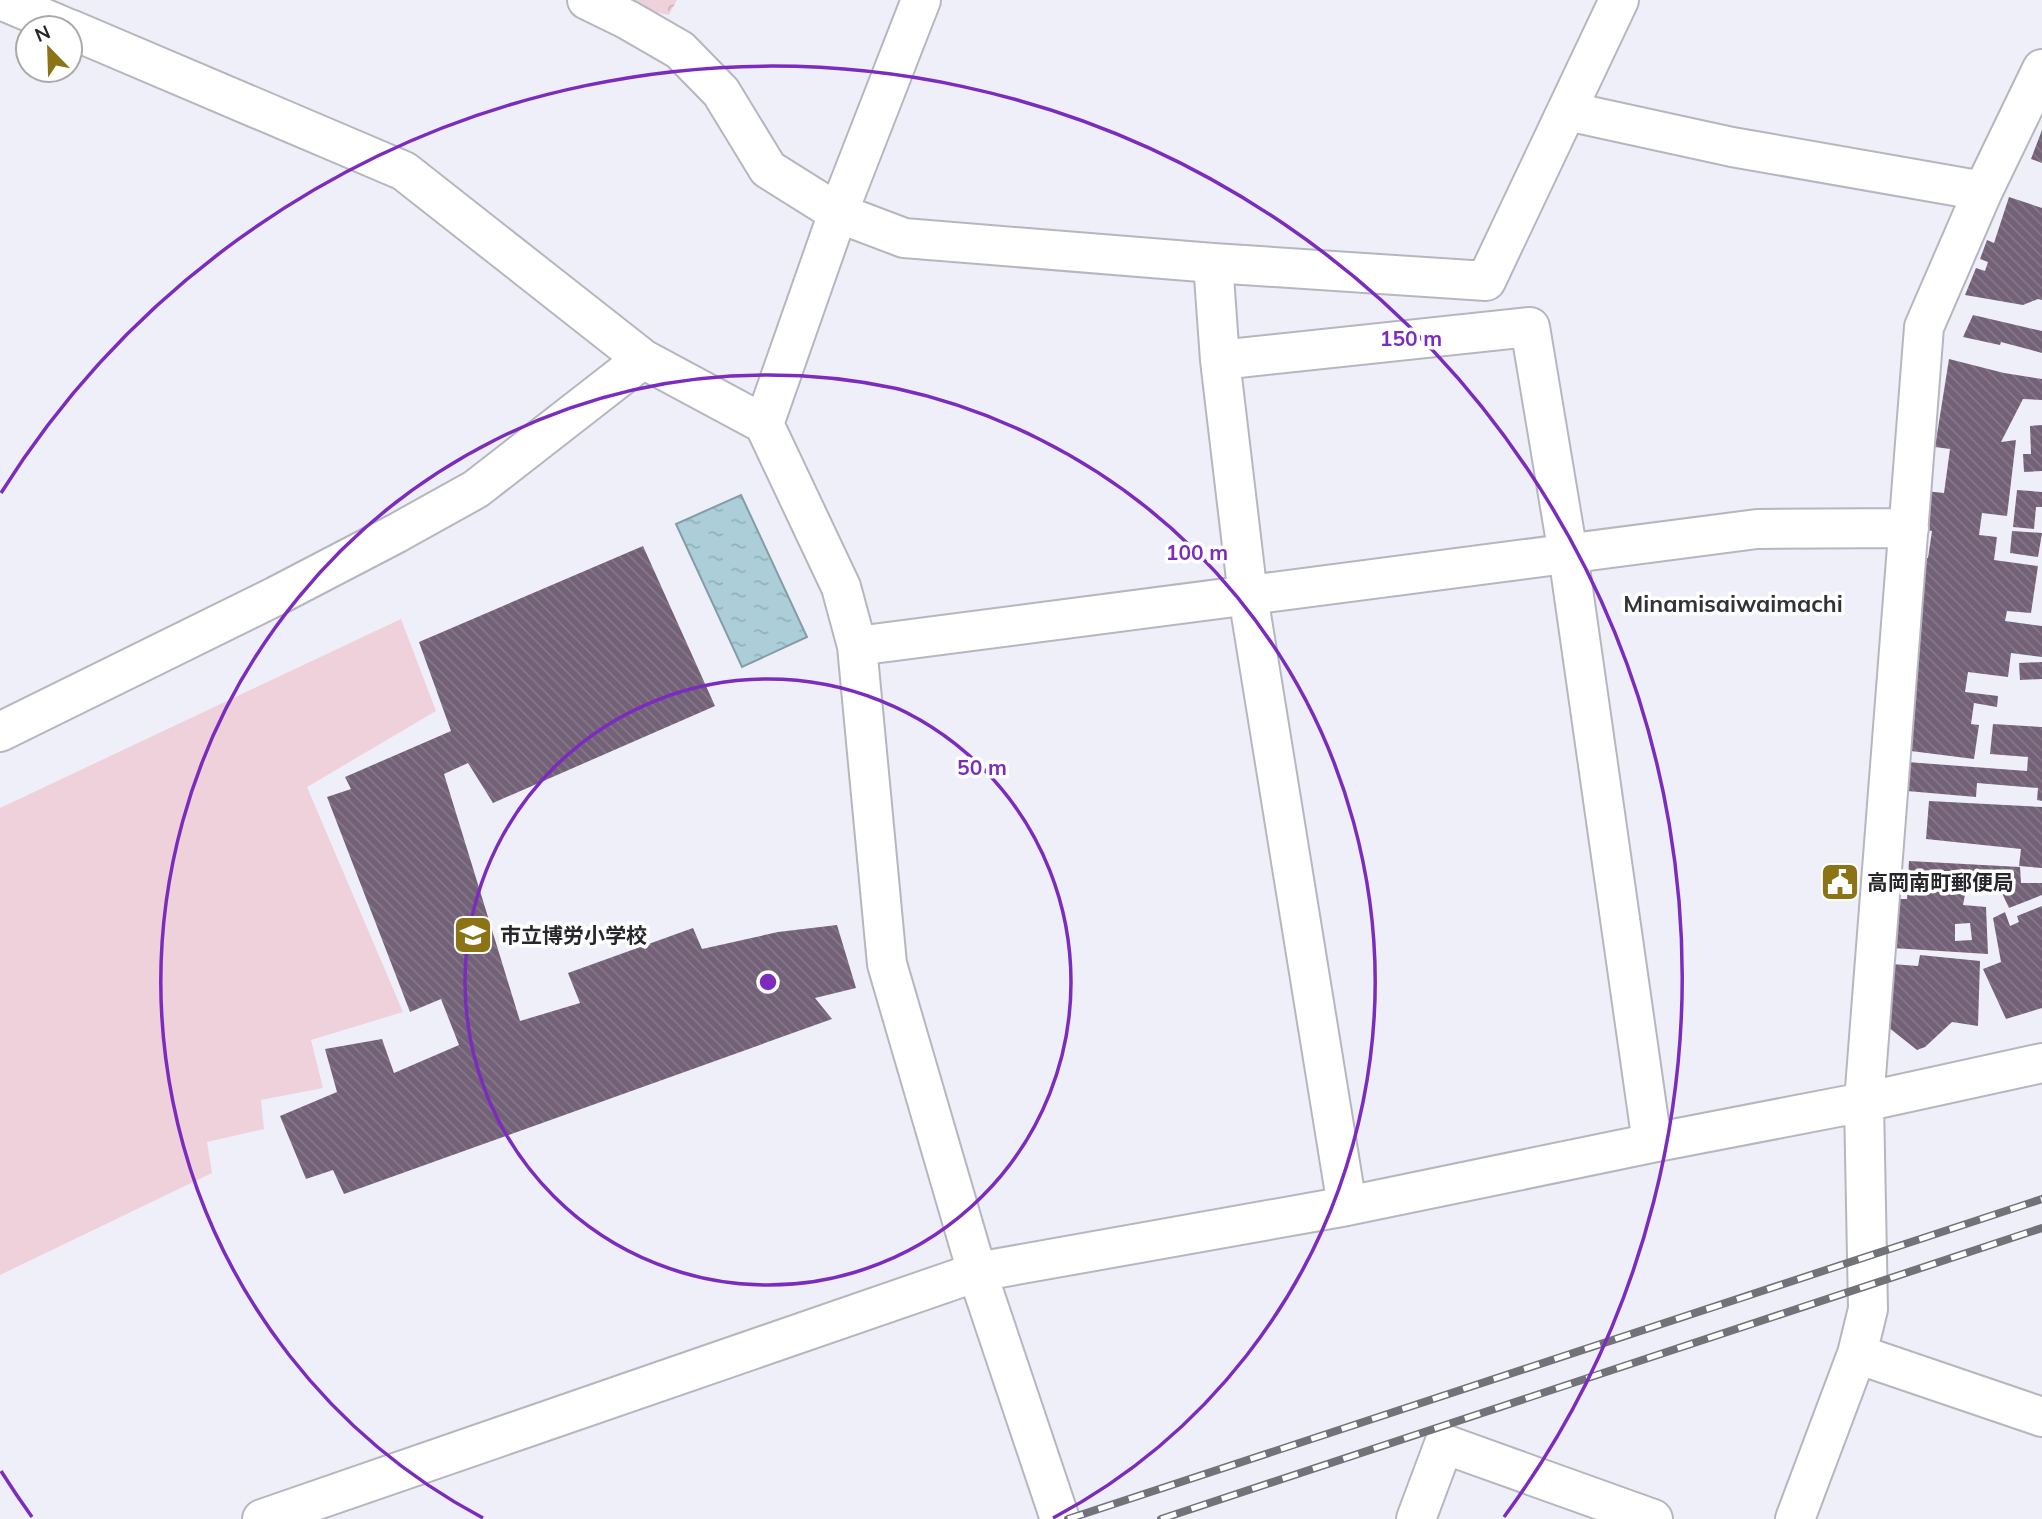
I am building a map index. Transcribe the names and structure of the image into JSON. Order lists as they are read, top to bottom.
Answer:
{
  "districts": ["Minamisaiwaimachi"],
  "places": {
    "public building": ["高岡南町郵便局"],
    "school or university": ["市立博労小学校"]
  },
  "north": "top left",
  "rings": ["150 m", "100 m", "50 m"]
}
